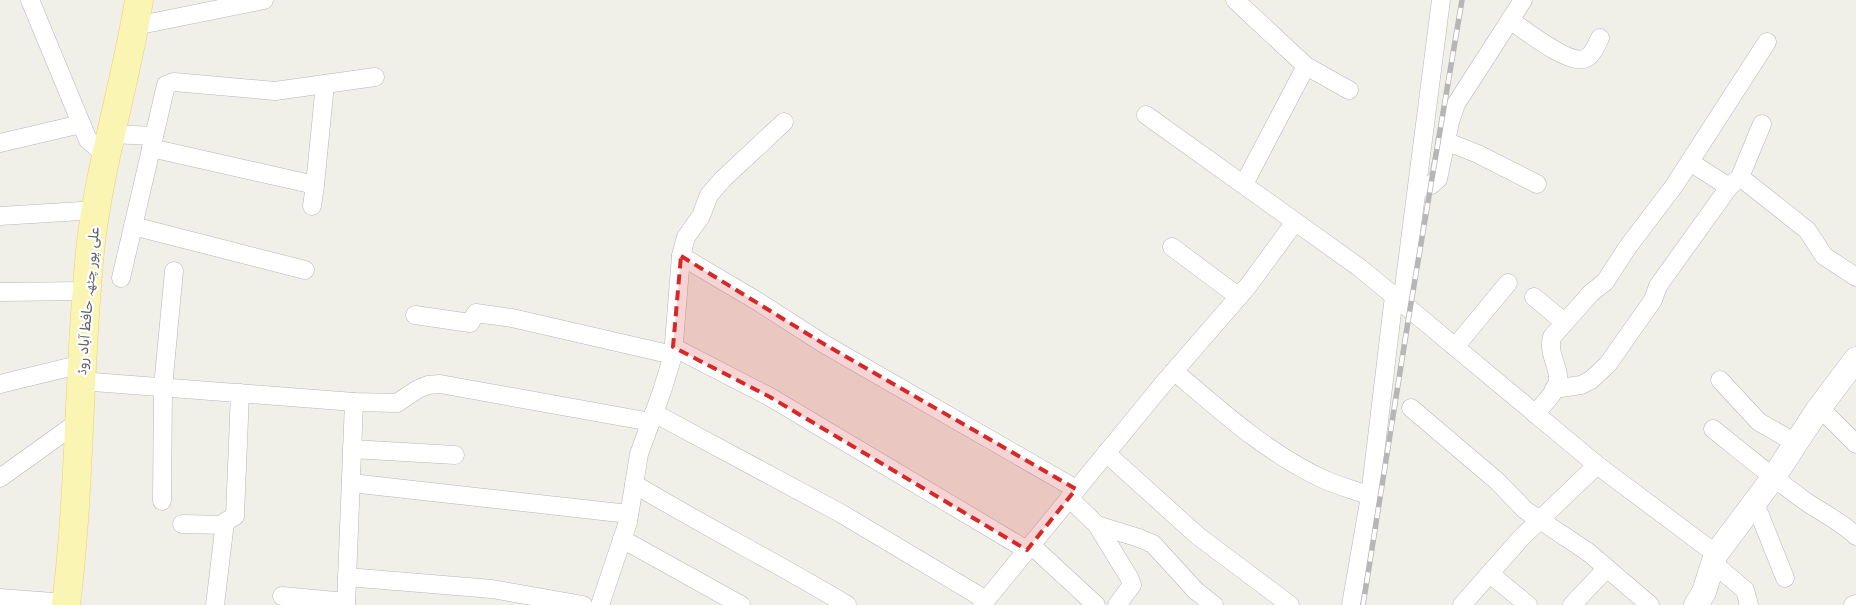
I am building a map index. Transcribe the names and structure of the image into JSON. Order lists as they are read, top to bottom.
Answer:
{
  "streets": {
    "main road": ["علی پور چٹھہ حافظ آباد روڈ"]
  }
}
